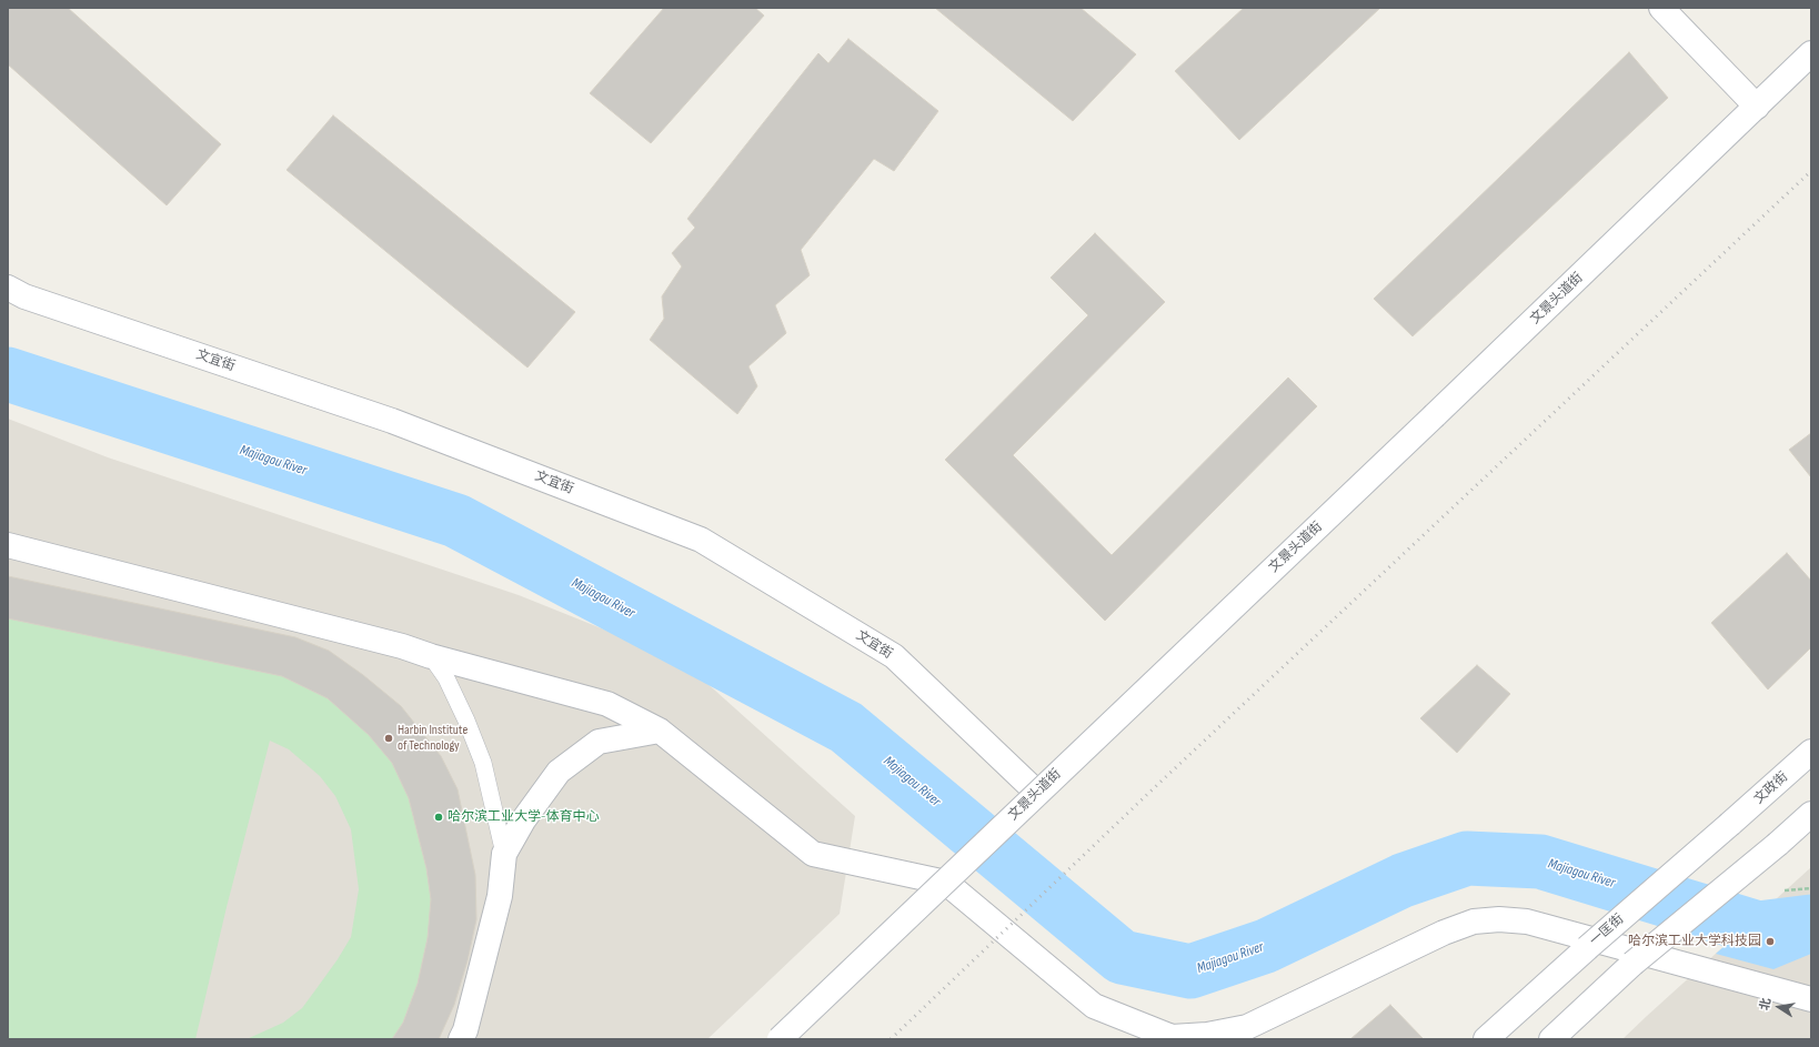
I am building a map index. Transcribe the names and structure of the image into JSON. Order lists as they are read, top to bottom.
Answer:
{
  "streets": {
    "street": [
      "文景头道街",
      "文宜街",
      "文政街",
      "一匡街"
    ]
  },
  "crossings": [
    ["文景头道街", "文宜街"],
    ["文政街", "一匡街"]
  ],
  "water": ["Majiagou River"],
  "places": ["Harbin Institute of Technology", "哈尔滨工业大学-体育中心", "哈尔滨工业大学科技园"],
  "north": "left"
}
